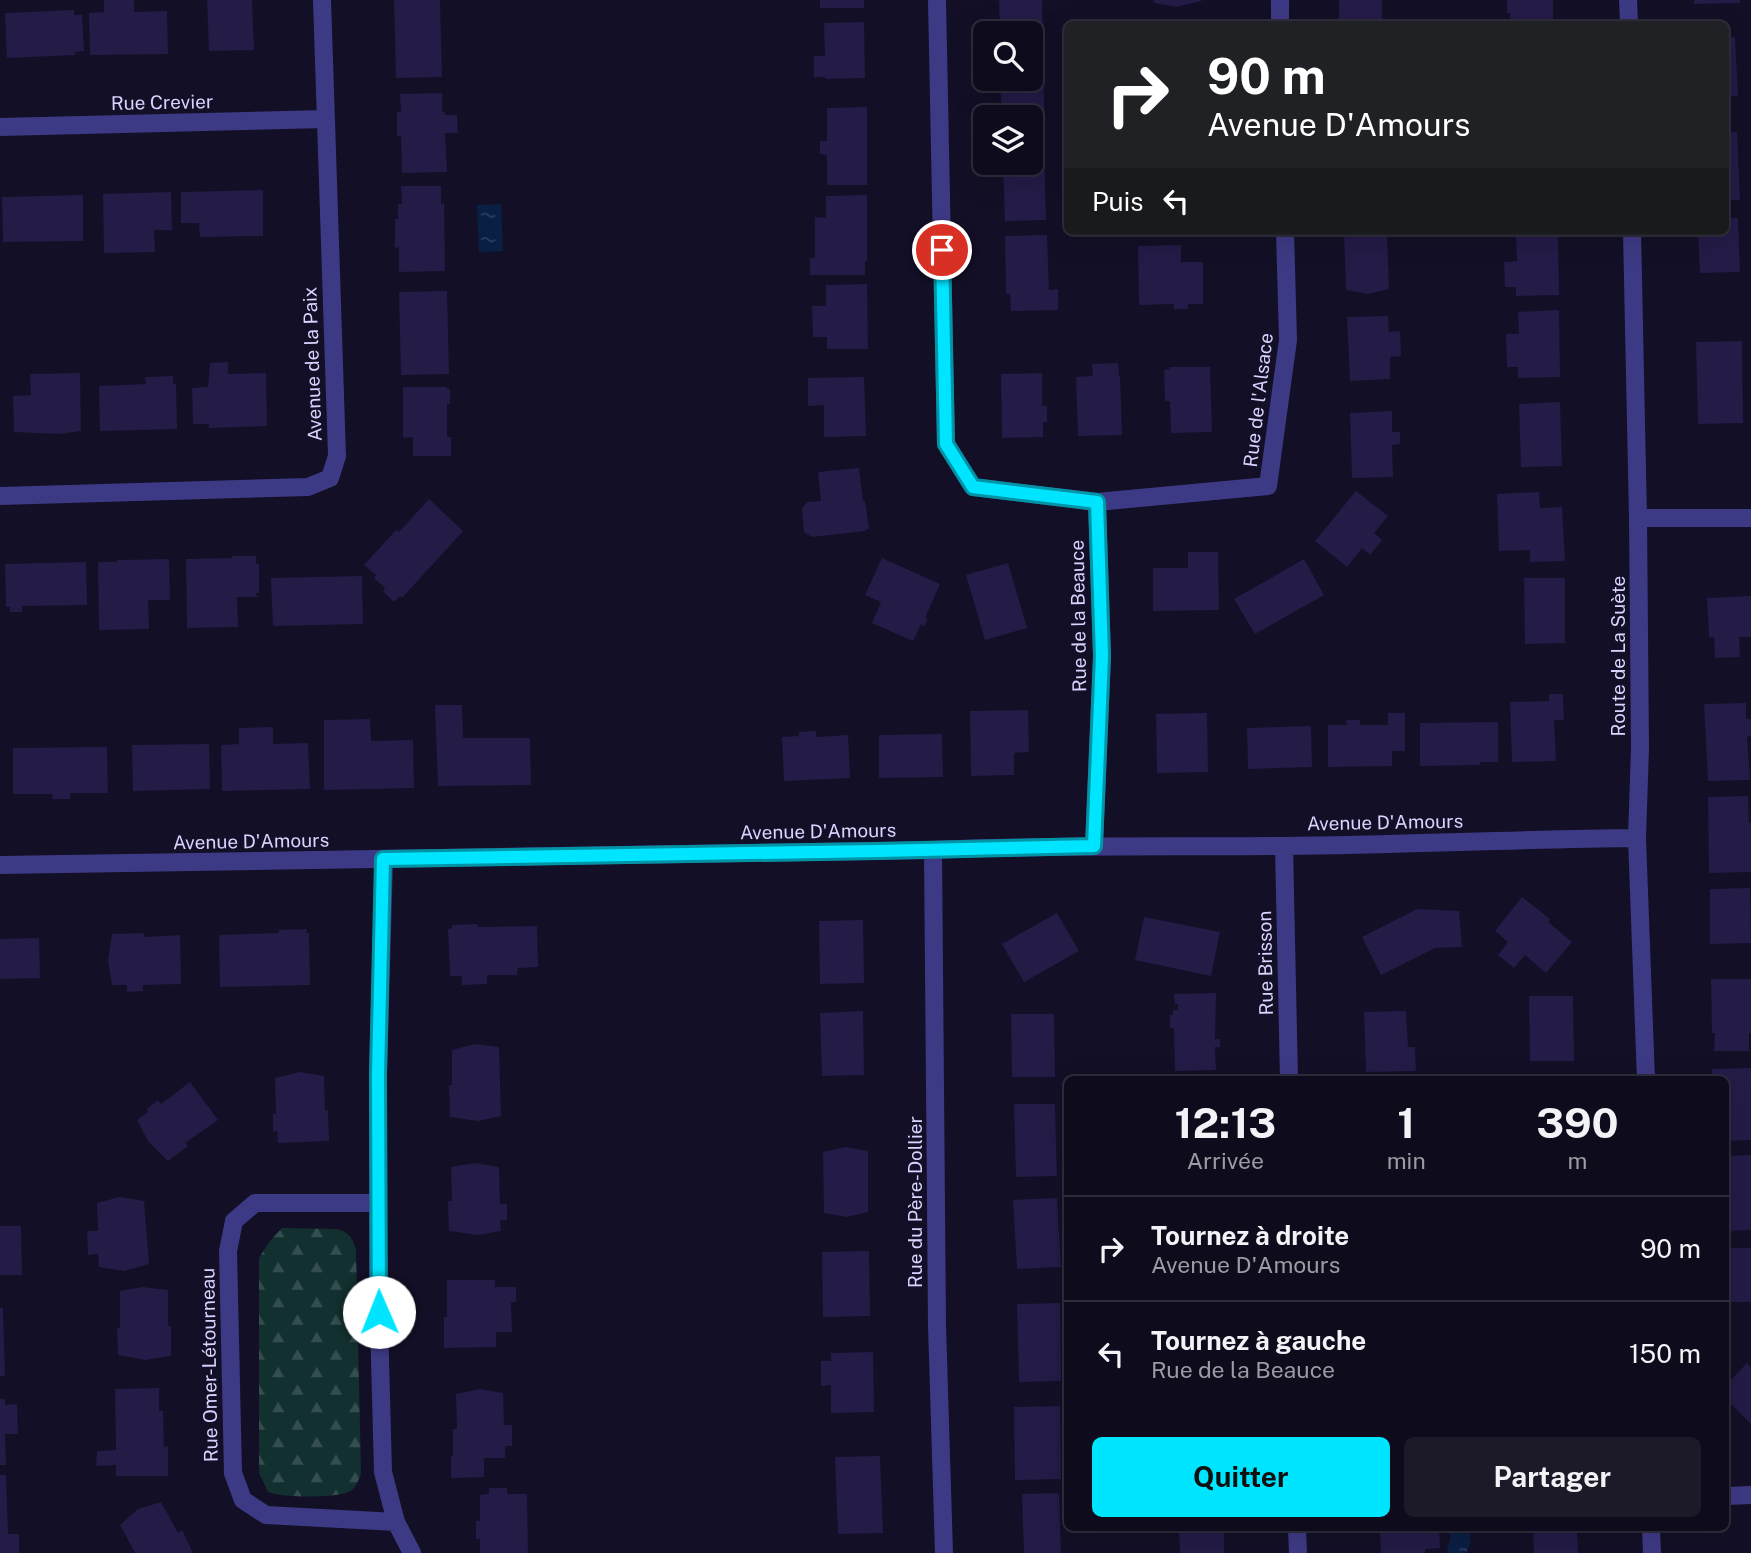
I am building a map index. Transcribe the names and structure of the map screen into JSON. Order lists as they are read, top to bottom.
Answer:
{
  "streets": {
    "street": [
      "Rue Crevier",
      "Avenue de la Paix",
      "Rue de l'Alsace",
      "Rue de la Beauce",
      "Route de La Suète",
      "Avenue D'Amours",
      "Rue Brisson",
      "Rue du Père-Dollier",
      "Rue Omer-Létourneau"
    ]
  },
  "crossings": [
    ["Rue Crevier", "Avenue de la Paix"],
    ["Rue de l'Alsace", "Rue de la Beauce"],
    ["Rue de la Beauce", "Avenue D'Amours"],
    ["Route de La Suète", "Avenue D'Amours"],
    ["Avenue D'Amours", "Rue Brisson"],
    ["Avenue D'Amours", "Rue du Père-Dollier"]
  ],
  "page": {
    "turn": ["90 m", "Avenue D'Amours"],
    "then": "Puis",
    "eta": [
      "12:13",
      "Arrivée",
      "1",
      "min",
      "390",
      "m"
    ],
    "list": [
      {
        "name": "Tournez à droite",
        "note": "Avenue D'Amours",
        "value": "90 m"
      },
      {
        "name": "Tournez à gauche",
        "note": "Rue de la Beauce",
        "value": "150 m"
      }
    ],
    "buttons": ["Quitter", "Partager"]
  }
}
